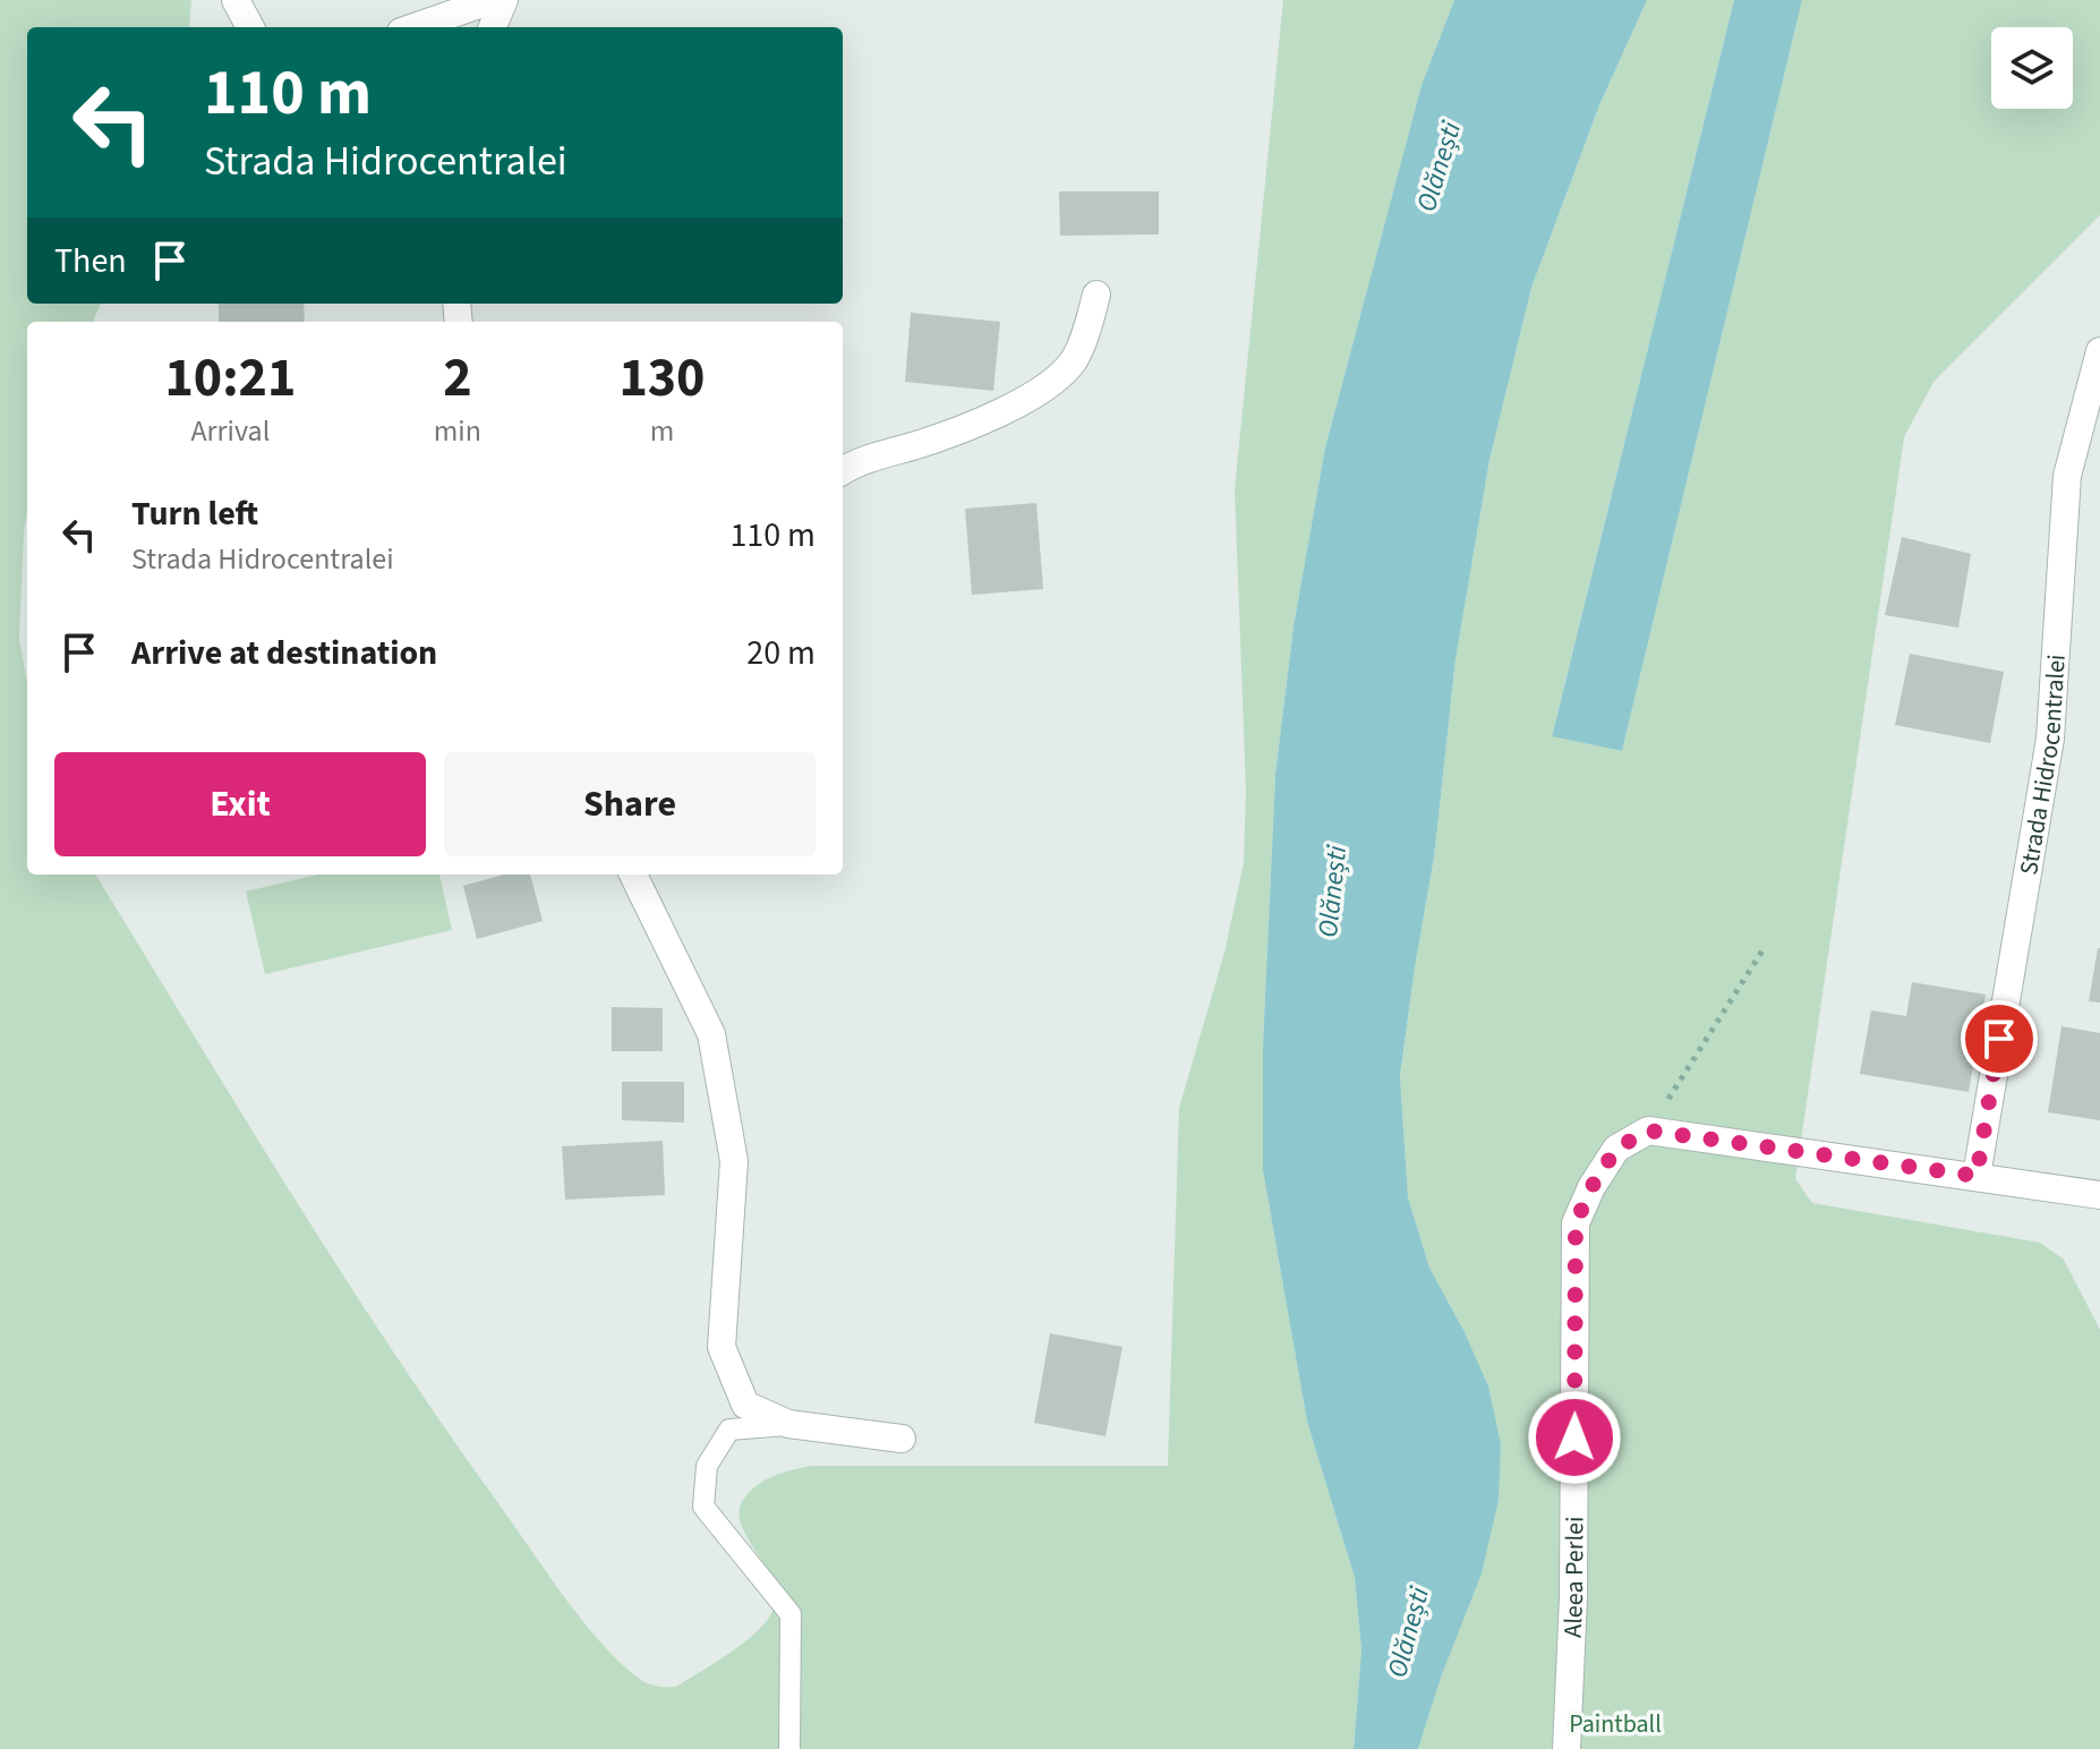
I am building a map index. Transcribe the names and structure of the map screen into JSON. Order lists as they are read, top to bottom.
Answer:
{
  "streets": {
    "street": ["Strada Hidrocentralei", "Aleea Perlei"]
  },
  "water": ["Olănești"],
  "parks": ["Paintball"],
  "page": {
    "turn": ["110 m", "Strada Hidrocentralei"],
    "then": "Then",
    "eta": [
      "10:21",
      "Arrival",
      "2",
      "min",
      "130",
      "m"
    ],
    "list": [
      {
        "name": "Turn left",
        "note": "Strada Hidrocentralei",
        "value": "110 m"
      },
      {
        "name": "Arrive at destination",
        "value": "20 m"
      }
    ],
    "buttons": ["Exit", "Share"]
  }
}
